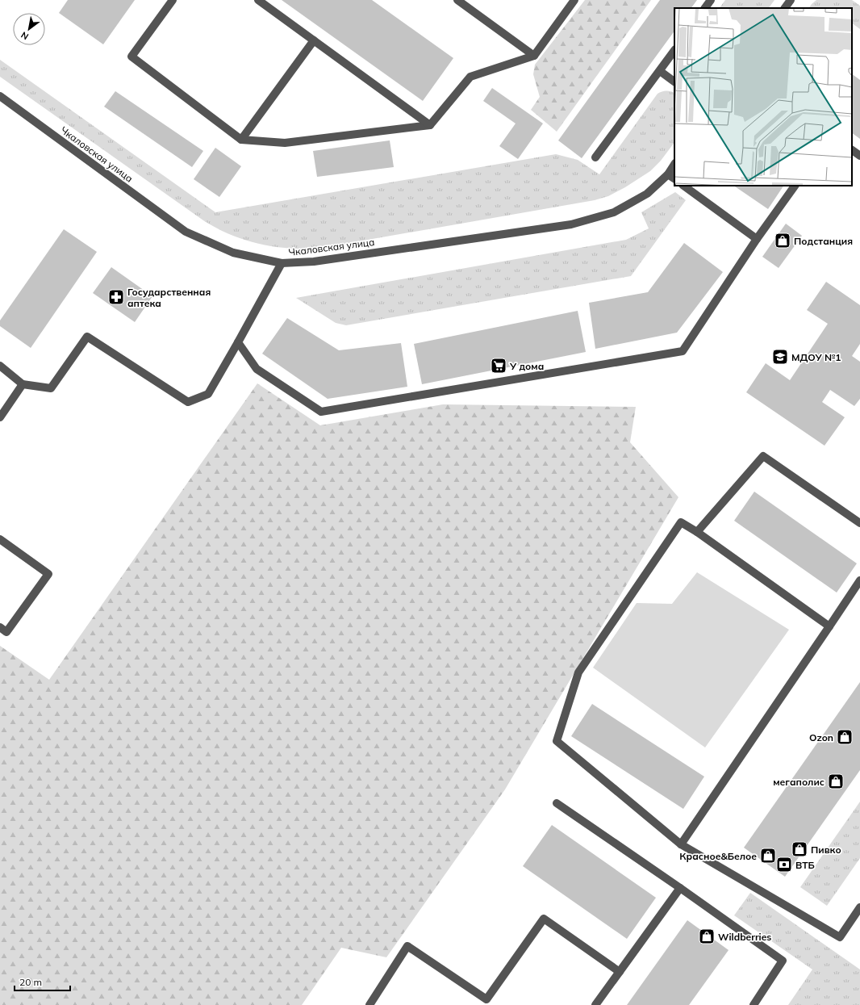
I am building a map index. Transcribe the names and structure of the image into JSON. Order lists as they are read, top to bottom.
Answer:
{
  "streets": {
    "street": ["Чкаловская улица"]
  },
  "places": {
    "shop": [
      "Подстанция",
      "Ozon",
      "мегаполис",
      "Пивко",
      "Красное&Белое",
      "Wildberries"
    ],
    "pharmacy": ["Государственная аптека"],
    "school or university": ["МДОУ №1"],
    "supermarket": ["У дома"],
    "bank": ["ВТБ"]
  },
  "scale_bar": "20 m",
  "north": "bottom left"
}
